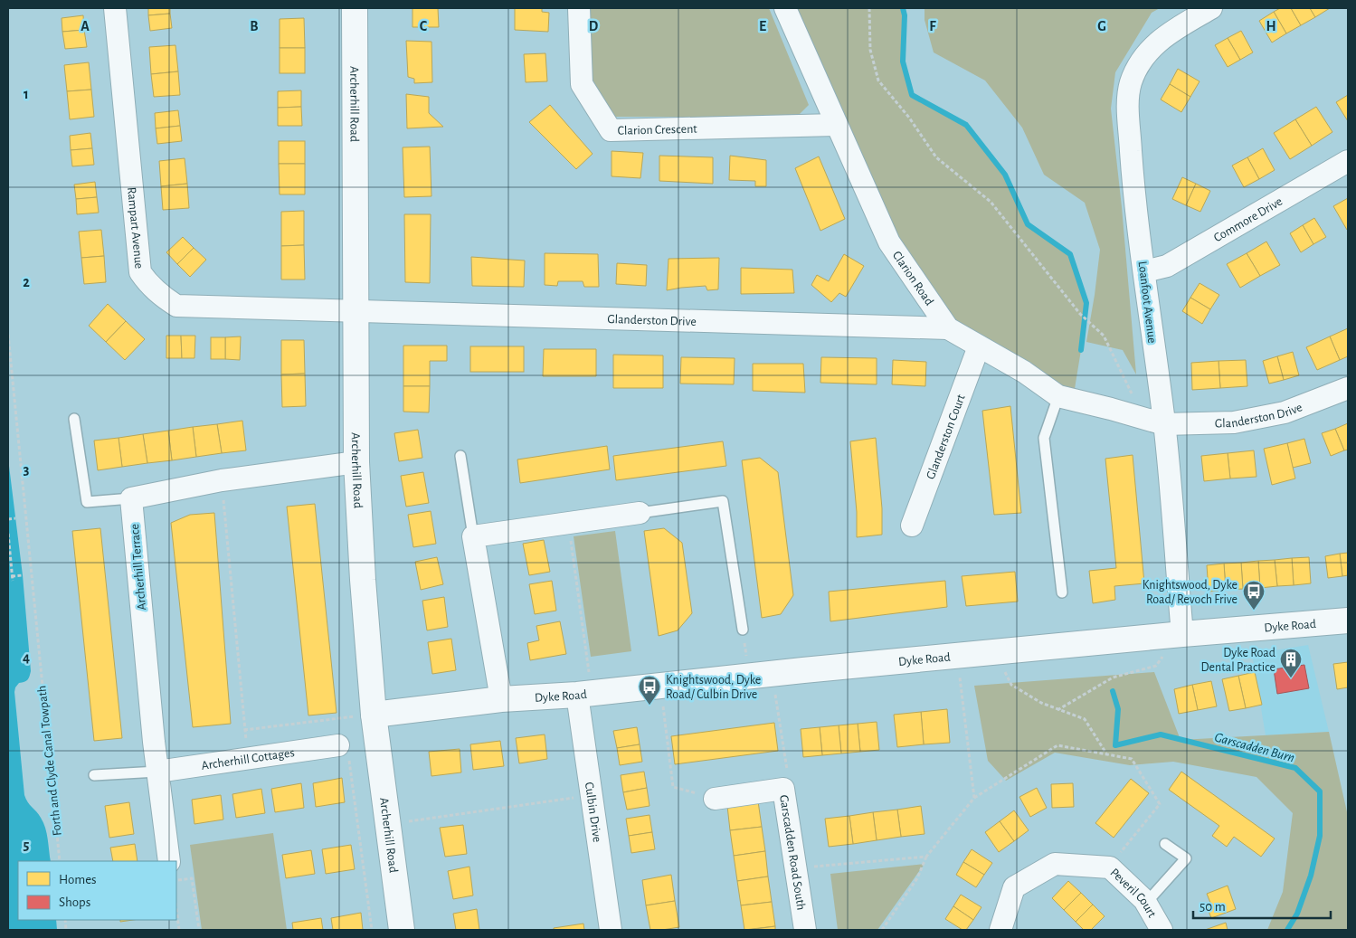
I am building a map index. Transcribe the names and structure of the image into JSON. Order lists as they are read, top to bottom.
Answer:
{
  "streets": {
    "street": [
      "Archerhill Road",
      "Clarion Crescent",
      "Commore Drive",
      "Rampart Avenue",
      "Clarion Road",
      "Loanfoot Avenue",
      "Glanderston Drive",
      "Glanderston Court",
      "Archerhill Terrace",
      "Dyke Road",
      "Archerhill Cottages",
      "Culbin Drive",
      "Garscadden Road South",
      "Peveril Court"
    ],
    "path": ["Forth and Clyde Canal Towpath"]
  },
  "crossings": [
    ["Archerhill Road", "Rampart Avenue"],
    ["Archerhill Road", "Glanderston Drive"],
    ["Archerhill Road", "Dyke Road"],
    ["Clarion Crescent", "Clarion Road"],
    ["Commore Drive", "Loanfoot Avenue"],
    ["Rampart Avenue", "Glanderston Drive"],
    ["Clarion Road", "Loanfoot Avenue"],
    ["Clarion Road", "Glanderston Drive"],
    ["Clarion Road", "Glanderston Court"],
    ["Loanfoot Avenue", "Glanderston Drive"],
    ["Loanfoot Avenue", "Dyke Road"],
    ["Archerhill Terrace", "Archerhill Cottages"],
    ["Dyke Road", "Culbin Drive"]
  ],
  "water": ["Garscadden Burn"],
  "places": {
    "bus stop": ["Knightswood, Dyke Road/ Revoch Frive", "Knightswood, Dyke Road/ Culbin Drive"],
    "building": ["Dyke Road Dental Practice"]
  },
  "legend": ["Homes", "Shops"],
  "scale_bar": "50 m",
  "grid": {
    "columns": [
      "A",
      "B",
      "C",
      "D",
      "E",
      "F",
      "G",
      "H"
    ],
    "rows": [
      "1",
      "2",
      "3",
      "4",
      "5"
    ]
  }
}
